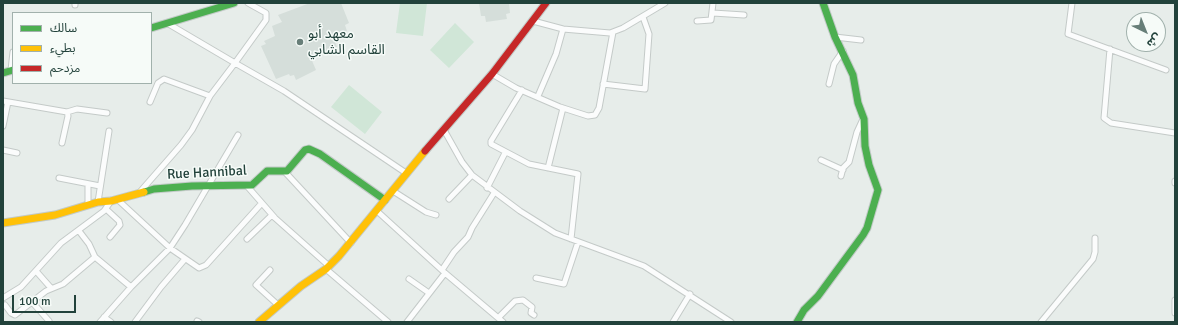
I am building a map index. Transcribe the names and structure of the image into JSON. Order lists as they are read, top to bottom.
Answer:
{
  "streets": {
    "street": ["Rue Hannibal"]
  },
  "places": ["معهد أبو القاسم الشابي"],
  "legend": ["سالك", "بطيء", "مزدحم"],
  "scale_bar": "100 m",
  "north": "bottom right"
}
